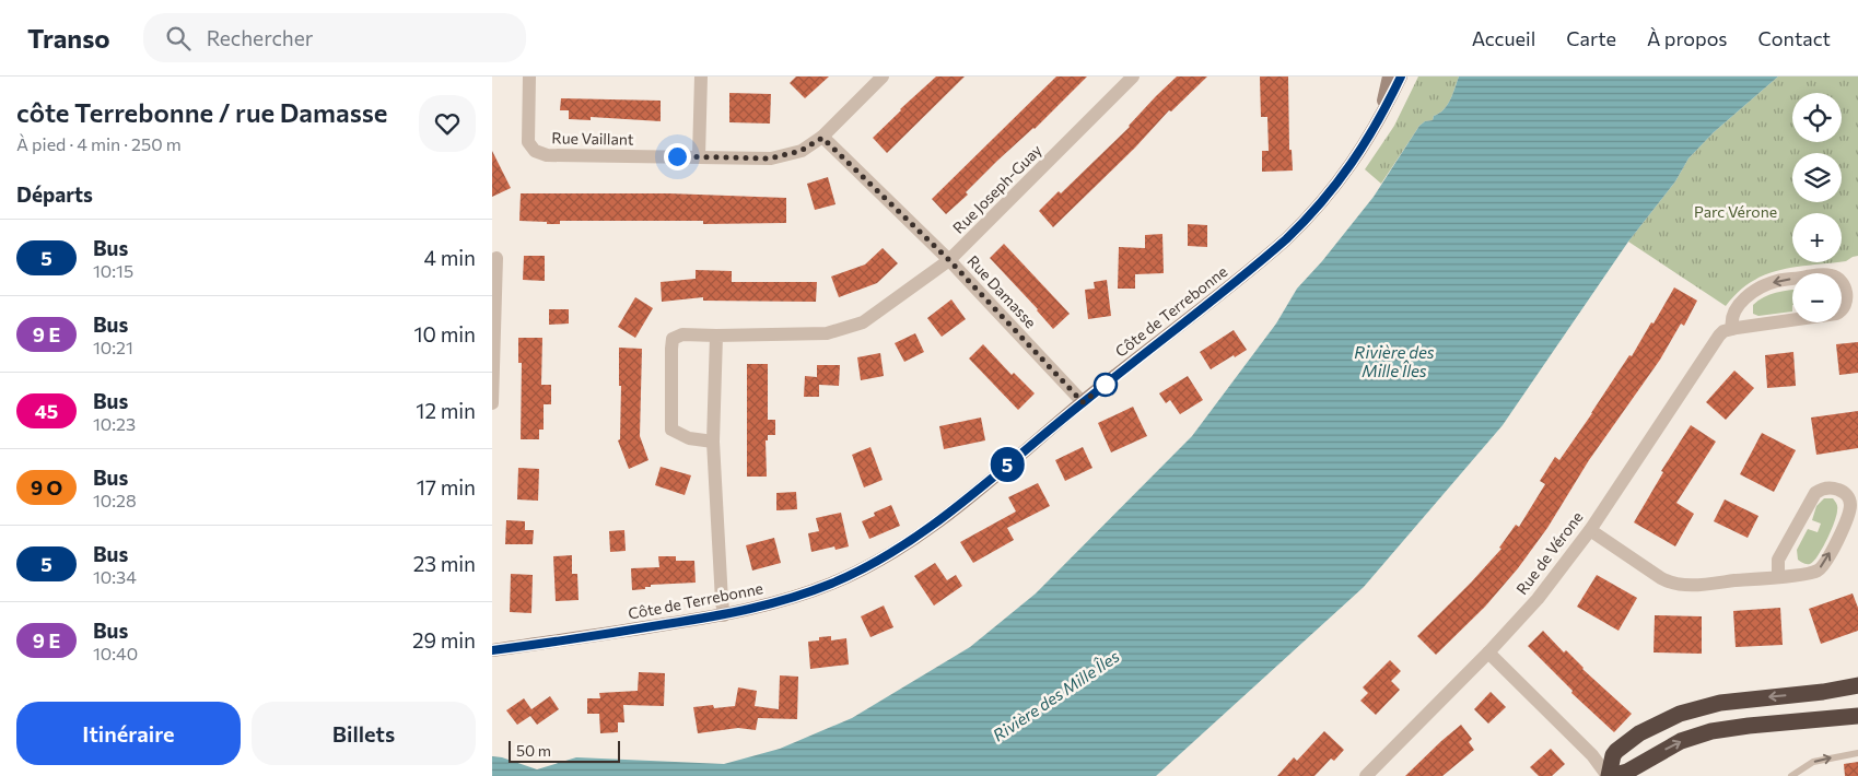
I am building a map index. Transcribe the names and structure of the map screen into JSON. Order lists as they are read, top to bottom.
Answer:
{
  "streets": {
    "main road": ["Côte de Terrebonne"],
    "street": [
      "Rue Vaillant",
      "Rue Joseph-Guay",
      "Rue Damasse",
      "Rue de Vérone"
    ]
  },
  "crossings": [
    ["Rue Vaillant", "Rue Damasse"],
    ["Rue Joseph-Guay", "Rue Damasse"],
    ["Rue Damasse", "Côte de Terrebonne"]
  ],
  "water": ["Rivière des Mille Îles"],
  "parks": ["Parc Vérone"],
  "lines": ["bus line 5"],
  "scale_bar": "50 m",
  "page": {
    "header": "Transo",
    "search": "Rechercher",
    "nav": [
      "Accueil",
      "Carte",
      "À propos",
      "Contact"
    ],
    "heading": [
      ["côte Terrebonne / rue Damasse", "À pied · 4 min · 250 m"],
      "Départs"
    ],
    "on_map": "5",
    "map_buttons": ["+", "−"],
    "list": [
      {
        "mark": "5",
        "name": "Bus",
        "note": "10:15",
        "value": "4 min"
      },
      {
        "mark": "9 E",
        "name": "Bus",
        "note": "10:21",
        "value": "10 min"
      },
      {
        "mark": "45",
        "name": "Bus",
        "note": "10:23",
        "value": "12 min"
      },
      {
        "mark": "9 O",
        "name": "Bus",
        "note": "10:28",
        "value": "17 min"
      },
      {
        "mark": "5",
        "name": "Bus",
        "note": "10:34",
        "value": "23 min"
      },
      {
        "mark": "9 E",
        "name": "Bus",
        "note": "10:40",
        "value": "29 min"
      }
    ],
    "buttons": ["Itinéraire", "Billets"],
    "scale": "50 m"
  }
}
